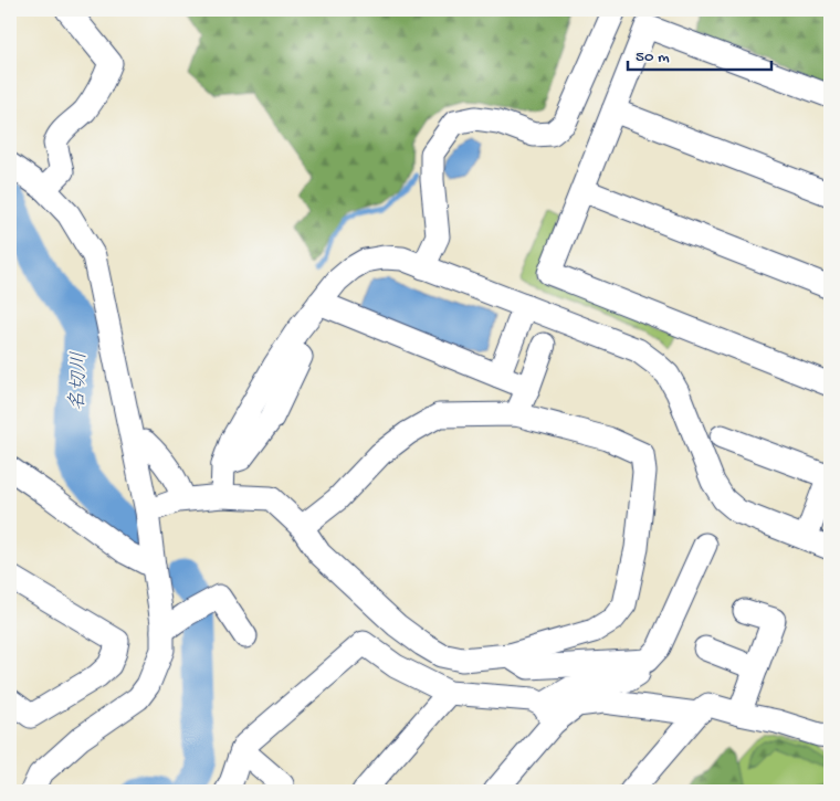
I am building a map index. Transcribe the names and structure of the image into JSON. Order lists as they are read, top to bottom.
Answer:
{
  "water": ["名切川"],
  "scale_bar": "50 m"
}
